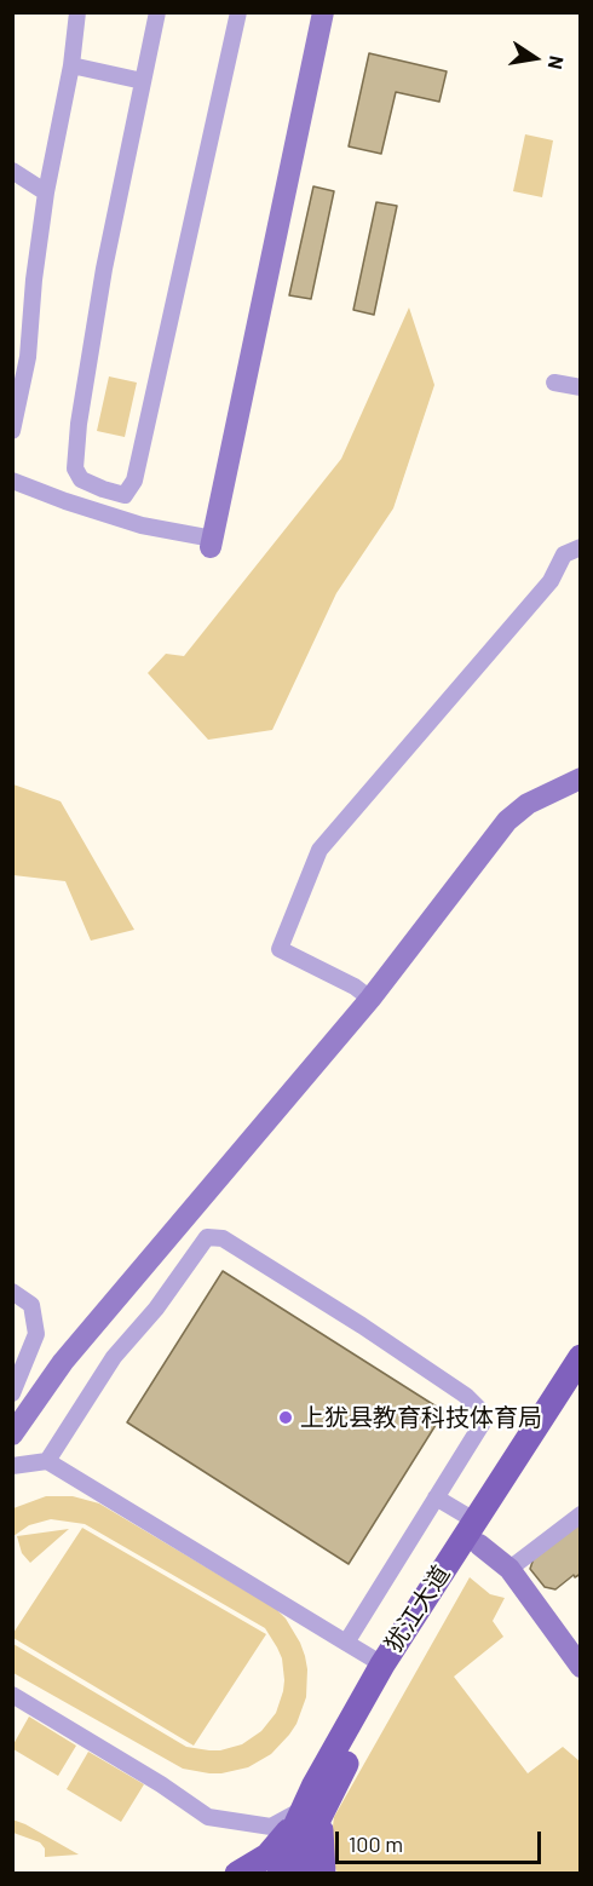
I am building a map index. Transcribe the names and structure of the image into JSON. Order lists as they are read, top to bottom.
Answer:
{
  "streets": {
    "main road": ["犹江大道"]
  },
  "places": ["上犹县教育科技体育局"],
  "scale_bar": "100 m",
  "north": "right"
}
